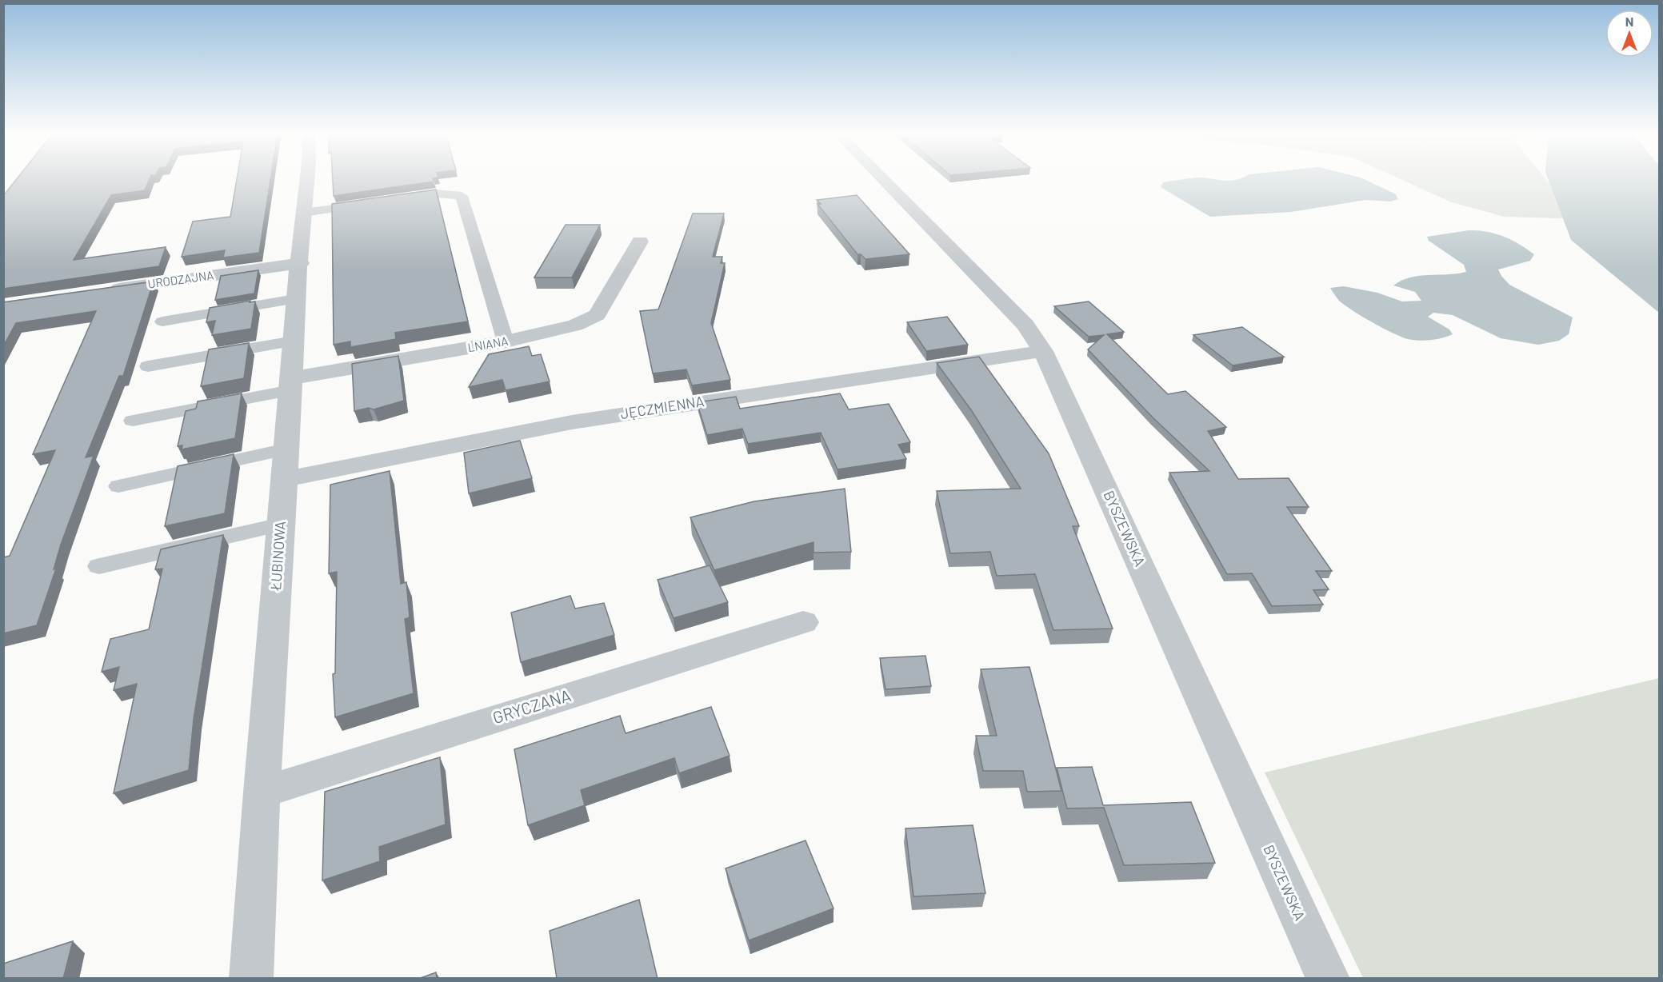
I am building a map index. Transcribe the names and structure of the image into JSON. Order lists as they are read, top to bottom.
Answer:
{
  "streets": {
    "street": [
      "URODZAJNA",
      "LNIANA",
      "JĘCZMIENNA",
      "BYSZEWSKA",
      "ŁUBINOWA",
      "GRYCZANA"
    ]
  },
  "crossings": [
    ["URODZAJNA", "ŁUBINOWA"],
    ["LNIANA", "ŁUBINOWA"],
    ["JĘCZMIENNA", "BYSZEWSKA"],
    ["JĘCZMIENNA", "ŁUBINOWA"],
    ["ŁUBINOWA", "GRYCZANA"]
  ],
  "north": "top"
}
